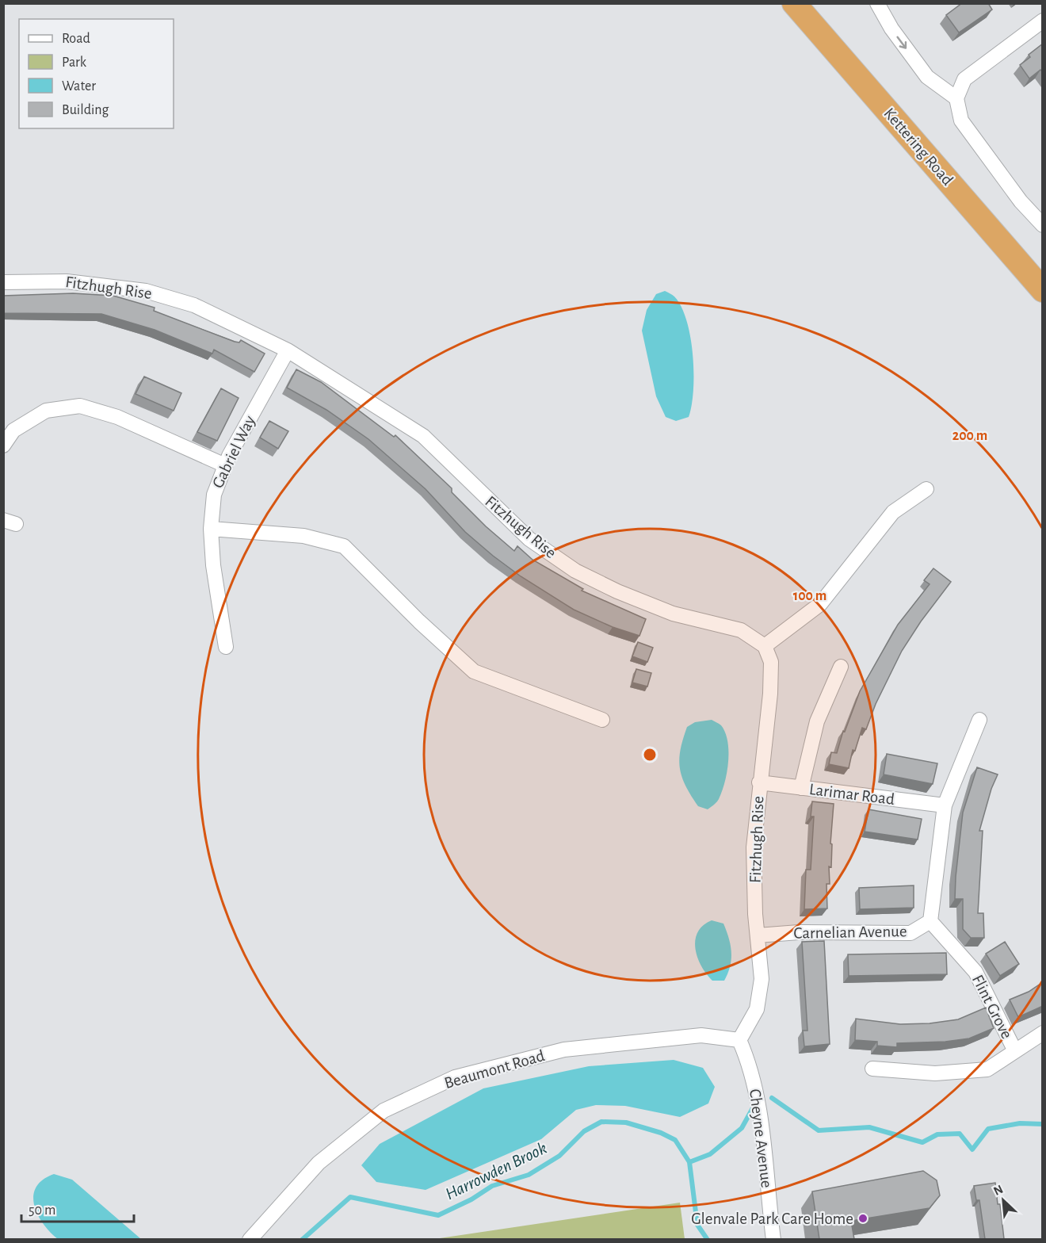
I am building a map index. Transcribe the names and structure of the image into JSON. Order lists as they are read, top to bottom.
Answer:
{
  "streets": {
    "highway": ["Kettering Road"],
    "street": [
      "Fitzhugh Rise",
      "Gabriel Way",
      "Larimar Road",
      "Carnelian Avenue",
      "Flint Grove",
      "Beaumont Road",
      "Cheyne Avenue"
    ]
  },
  "crossings": [
    ["Fitzhugh Rise", "Gabriel Way"],
    ["Fitzhugh Rise", "Larimar Road"],
    ["Fitzhugh Rise", "Carnelian Avenue"],
    ["Fitzhugh Rise", "Beaumont Road"],
    ["Fitzhugh Rise", "Cheyne Avenue"],
    ["Larimar Road", "Carnelian Avenue"],
    ["Carnelian Avenue", "Flint Grove"],
    ["Beaumont Road", "Cheyne Avenue"]
  ],
  "water": ["Harrowden Brook"],
  "places": ["Glenvale Park Care Home"],
  "legend": [
    "Road",
    "Park",
    "Water",
    "Building"
  ],
  "scale_bar": "50 m",
  "north": "top left",
  "rings": ["200 m", "100 m"]
}
